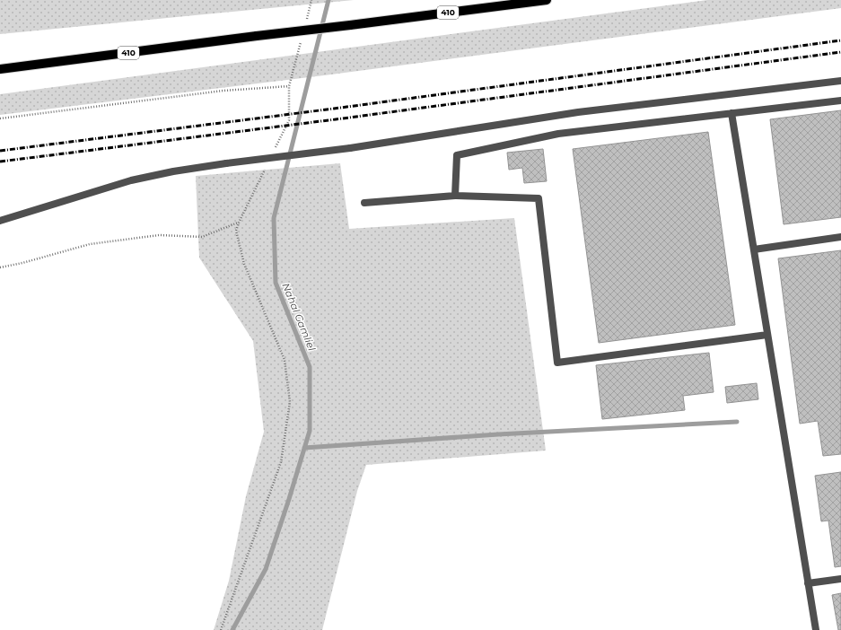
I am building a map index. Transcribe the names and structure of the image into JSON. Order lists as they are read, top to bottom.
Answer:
{
  "streets": {
    "main road": ["410"]
  },
  "water": ["Nahal Gamliel"]
}
